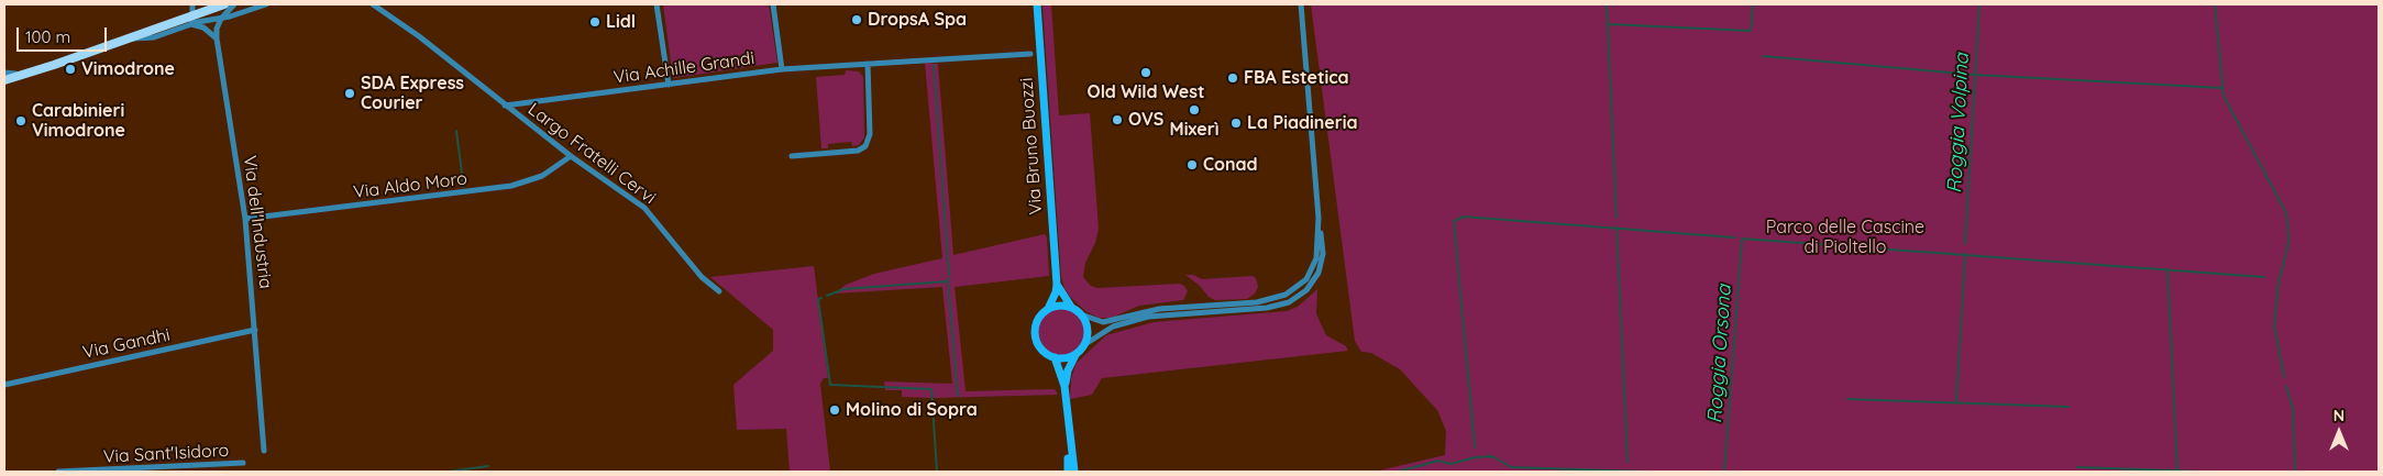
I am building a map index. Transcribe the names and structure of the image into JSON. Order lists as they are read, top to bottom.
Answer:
{
  "streets": {
    "main road": ["Via Bruno Buozzi"],
    "street": [
      "Via Achille Grandi",
      "Largo Fratelli Cervi",
      "Via Aldo Moro",
      "Via dell'Industria",
      "Via Gandhi",
      "Via Sant'Isidoro"
    ]
  },
  "crossings": [
    ["Via Achille Grandi", "Largo Fratelli Cervi"],
    ["Largo Fratelli Cervi", "Via Aldo Moro"],
    ["Via Aldo Moro", "Via dell'Industria"],
    ["Via dell'Industria", "Via Gandhi"]
  ],
  "water": ["Roggia Volpina", "Roggia Orsona"],
  "parks": ["Parco delle Cascine di Pioltello"],
  "places": [
    "DropsA Spa",
    "Lidl",
    "Vimodrone",
    "Old Wild West",
    "FBA Estetica",
    "SDA Express Courier",
    "Mixerì",
    "OVS",
    "Carabinieri Vimodrone",
    "La Piadineria",
    "Conad",
    "Molino di Sopra"
  ],
  "scale_bar": "100 m",
  "north": "top"
}
